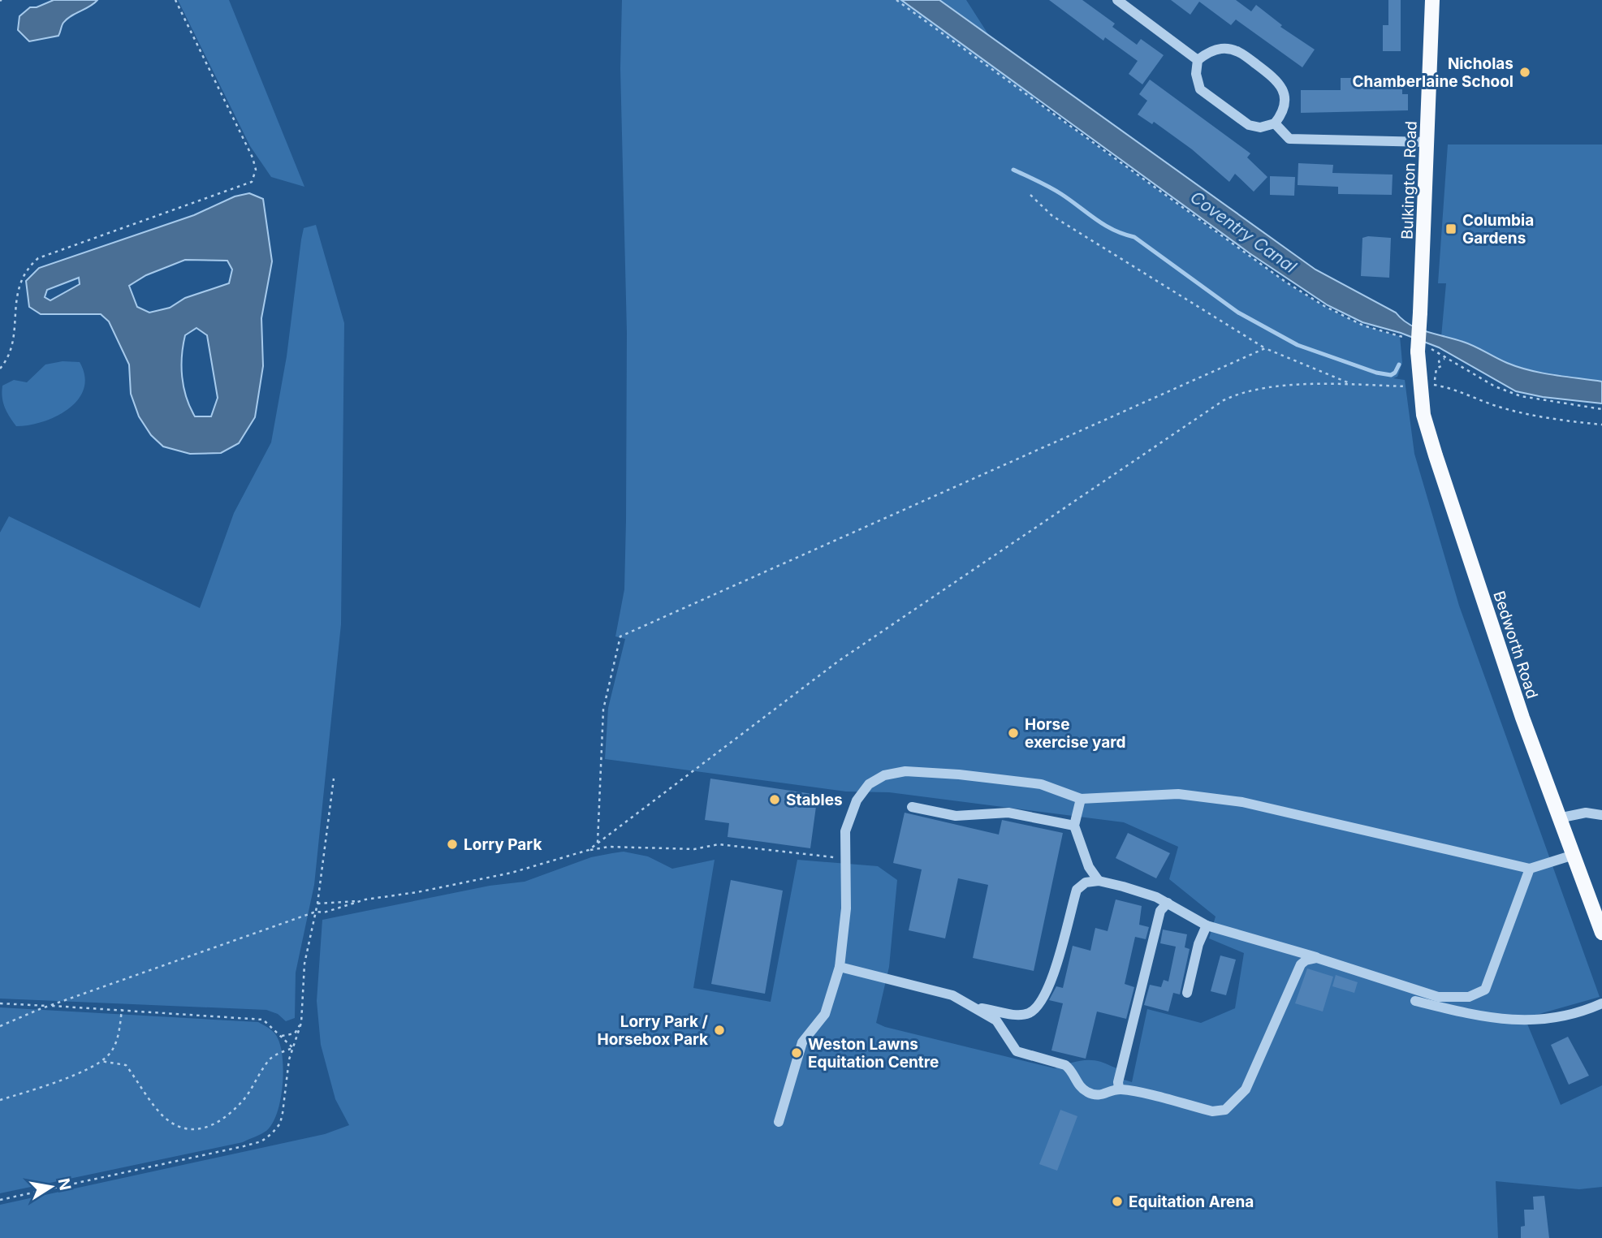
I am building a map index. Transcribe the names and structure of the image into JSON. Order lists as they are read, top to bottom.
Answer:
{
  "streets": {
    "main road": ["Bulkington Road", "Bedworth Road"]
  },
  "crossings": [
    ["Bulkington Road", "Bedworth Road"]
  ],
  "water": ["Coventry Canal"],
  "places": {
    "other": [
      "Nicholas Chamberlaine School",
      "Horse exercise yard",
      "Stables",
      "Lorry Park",
      "Lorry Park / Horsebox Park",
      "Weston Lawns Equitation Centre",
      "Equitation Arena"
    ],
    "transit": ["Columbia Gardens"]
  },
  "north": "right"
}
